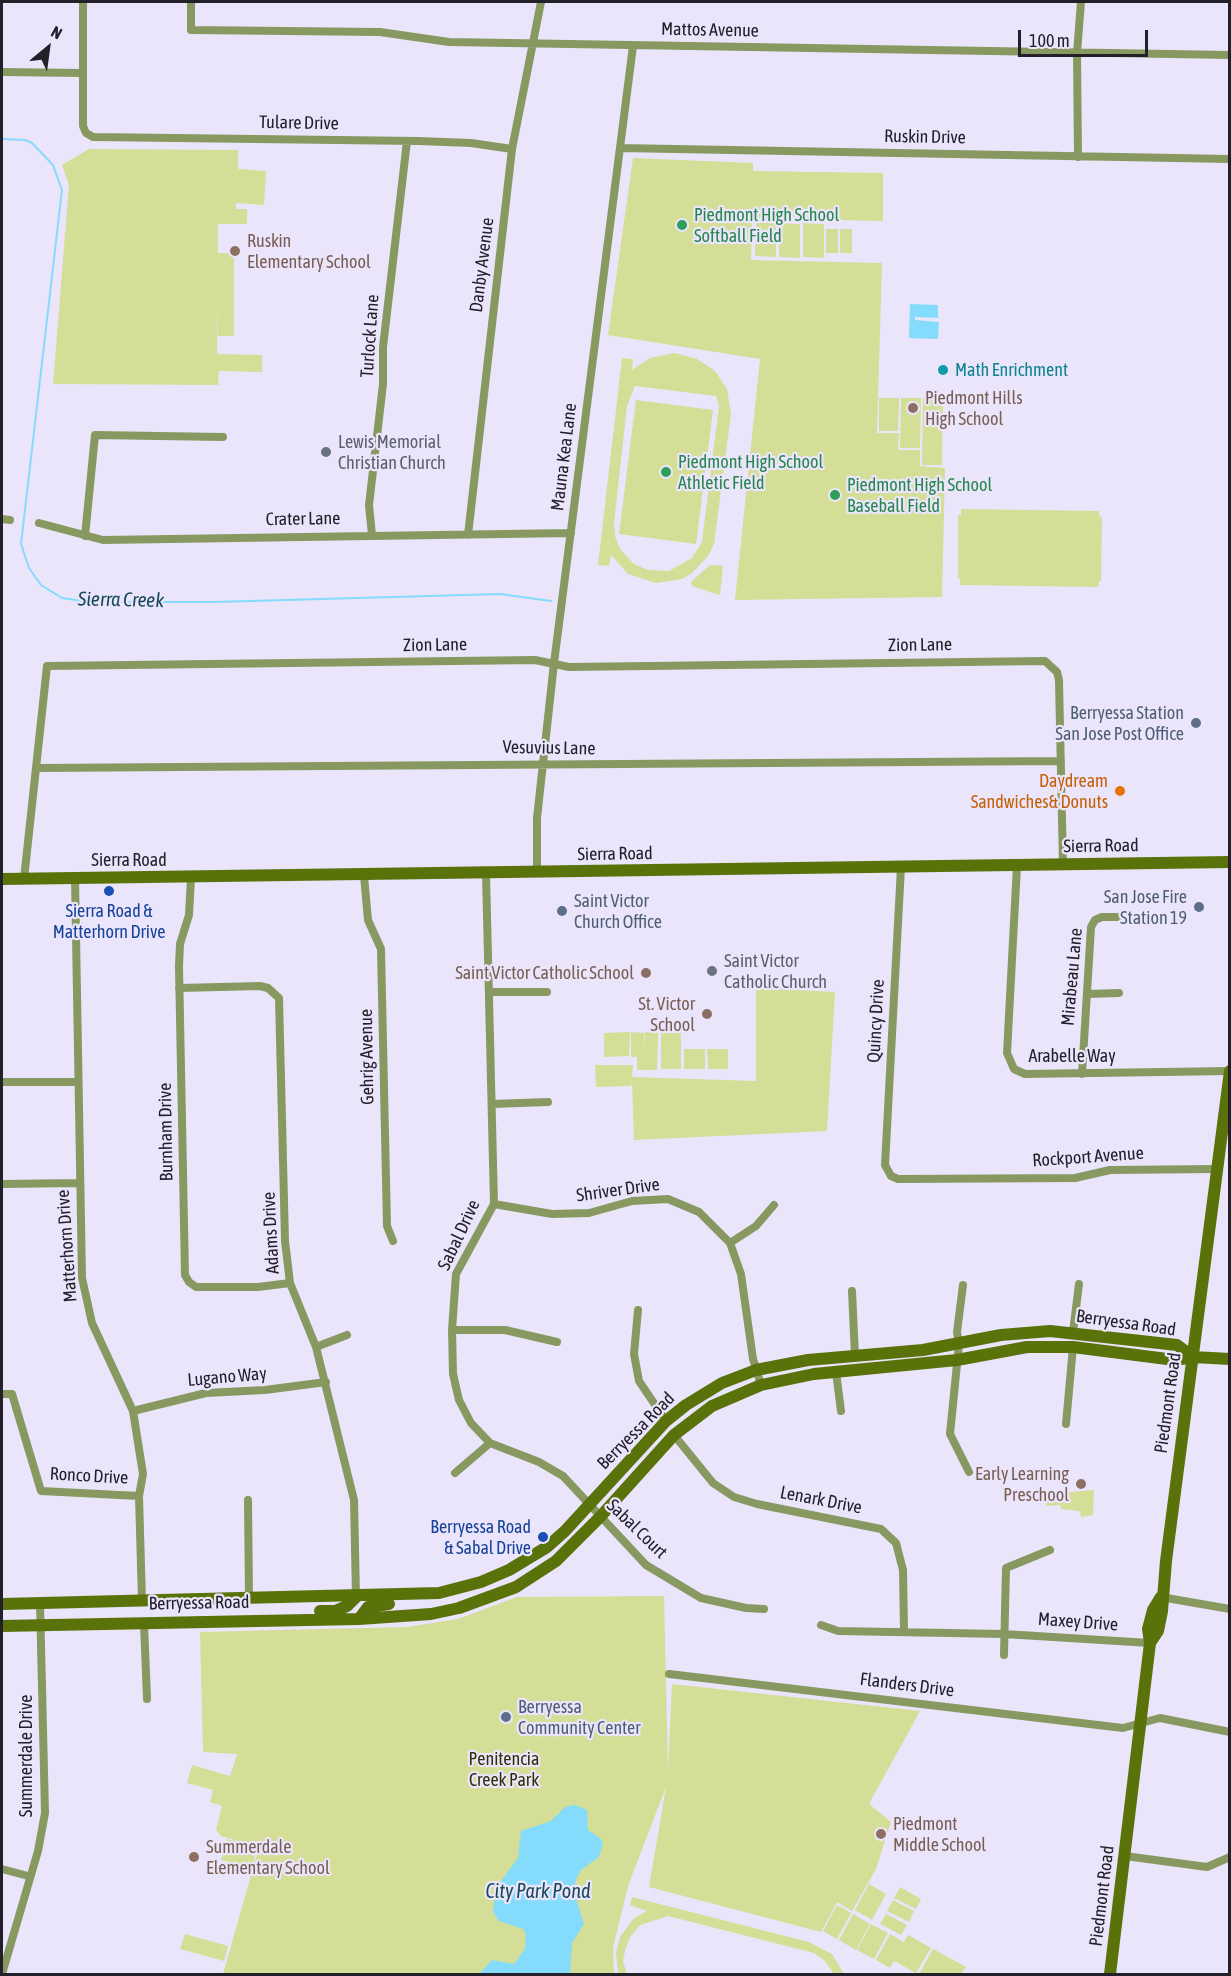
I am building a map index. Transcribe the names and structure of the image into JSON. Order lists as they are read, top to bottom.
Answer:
{
  "streets": {
    "main road": ["Sierra Road", "Berryessa Road", "Piedmont Road"],
    "street": [
      "Mattos Avenue",
      "Tulare Drive",
      "Ruskin Drive",
      "Danby Avenue",
      "Turlock Lane",
      "Mauna Kea Lane",
      "Crater Lane",
      "Zion Lane",
      "Vesuvius Lane",
      "Mirabeau Lane",
      "Quincy Drive",
      "Arabelle Way",
      "Gehrig Avenue",
      "Burnham Drive",
      "Rockport Avenue",
      "Shriver Drive",
      "Adams Drive",
      "Sabal Drive",
      "Matterhorn Drive",
      "Lugano Way",
      "Ronco Drive",
      "Lenark Drive",
      "Sabal Court",
      "Maxey Drive",
      "Flanders Drive",
      "Summerdale Drive"
    ]
  },
  "crossings": [
    ["Mattos Avenue", "Danby Avenue"],
    ["Mattos Avenue", "Mauna Kea Lane"],
    ["Tulare Drive", "Danby Avenue"],
    ["Tulare Drive", "Turlock Lane"],
    ["Ruskin Drive", "Mauna Kea Lane"],
    ["Danby Avenue", "Crater Lane"],
    ["Turlock Lane", "Crater Lane"],
    ["Mauna Kea Lane", "Crater Lane"],
    ["Mauna Kea Lane", "Zion Lane"],
    ["Mauna Kea Lane", "Vesuvius Lane"],
    ["Mauna Kea Lane", "Sierra Road"],
    ["Zion Lane", "Vesuvius Lane"],
    ["Zion Lane", "Sierra Road"],
    ["Sierra Road", "Quincy Drive"],
    ["Sierra Road", "Arabelle Way"],
    ["Sierra Road", "Gehrig Avenue"],
    ["Sierra Road", "Burnham Drive"],
    ["Sierra Road", "Sabal Drive"],
    ["Sierra Road", "Matterhorn Drive"],
    ["Mirabeau Lane", "Arabelle Way"],
    ["Quincy Drive", "Rockport Avenue"],
    ["Arabelle Way", "Piedmont Road"],
    ["Burnham Drive", "Adams Drive"],
    ["Rockport Avenue", "Piedmont Road"],
    ["Shriver Drive", "Sabal Drive"],
    ["Shriver Drive", "Berryessa Road"],
    ["Adams Drive", "Berryessa Road"],
    ["Adams Drive", "Lugano Way"],
    ["Sabal Drive", "Berryessa Road"],
    ["Sabal Drive", "Sabal Court"],
    ["Matterhorn Drive", "Berryessa Road"],
    ["Matterhorn Drive", "Lugano Way"],
    ["Matterhorn Drive", "Ronco Drive"],
    ["Berryessa Road", "Piedmont Road"],
    ["Berryessa Road", "Lenark Drive"],
    ["Berryessa Road", "Sabal Court"],
    ["Berryessa Road", "Summerdale Drive"],
    ["Piedmont Road", "Maxey Drive"],
    ["Piedmont Road", "Flanders Drive"],
    ["Lenark Drive", "Maxey Drive"]
  ],
  "water": ["Sierra Creek", "City Park Pond"],
  "parks": ["Penitencia Creek Park"],
  "places": [
    "Piedmont High School Softball Field",
    "Ruskin Elementary School",
    "Math Enrichment",
    "Piedmont Hills High School",
    "Lewis Memorial Christian Church",
    "Piedmont High School Athletic Field",
    "Piedmont High School Baseball Field",
    "Berryessa Station San Jose Post Office",
    "Daydream Sandwiches& Donuts",
    "Sierra Road & Matterhorn Drive",
    "San Jose Fire Station 19",
    "Saint Victor Church Office",
    "Saint Victor Catholic Church",
    "Saint Victor Catholic School",
    "St. Victor School",
    "Early Learning Preschool",
    "Berryessa Road & Sabal Drive",
    "Berryessa Community Center",
    "Piedmont Middle School",
    "Summerdale Elementary School"
  ],
  "scale_bar": "100 m",
  "north": "top right"
}
